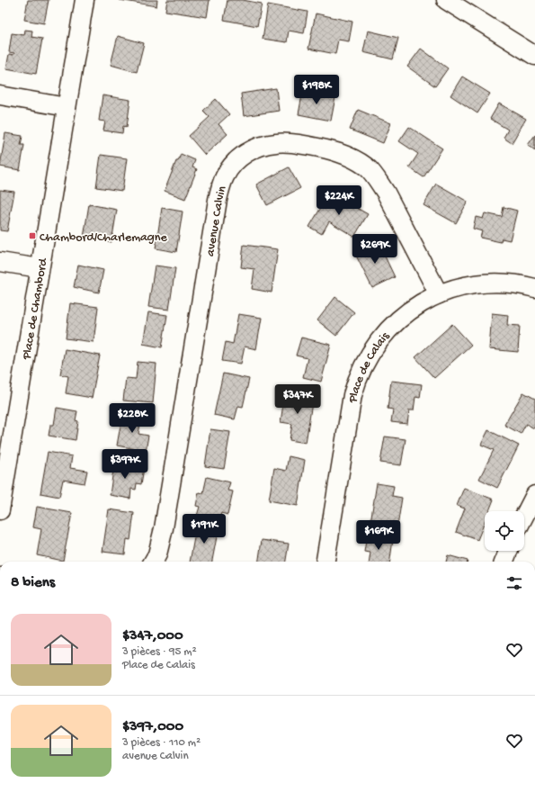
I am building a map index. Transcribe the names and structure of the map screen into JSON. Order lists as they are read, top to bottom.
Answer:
{
  "streets": {
    "street": ["avenue Calvin", "Place de Chambord", "Place de Calais"]
  },
  "crossings": [
    ["avenue Calvin", "Place de Calais"]
  ],
  "places": {
    "transit": ["Chambord/Charlemagne"]
  },
  "page": {
    "price": [
      "$198K",
      "$224K",
      "$269K",
      "$347K",
      "$228K",
      "$397K",
      "$191K",
      "$169K"
    ],
    "heading": "8 biens",
    "list": [
      {
        "name": "$347,000",
        "note": "3 pièces · 95 m² · Place de Calais"
      },
      {
        "name": "$397,000",
        "note": "3 pièces · 110 m² · avenue Calvin"
      }
    ]
  }
}
